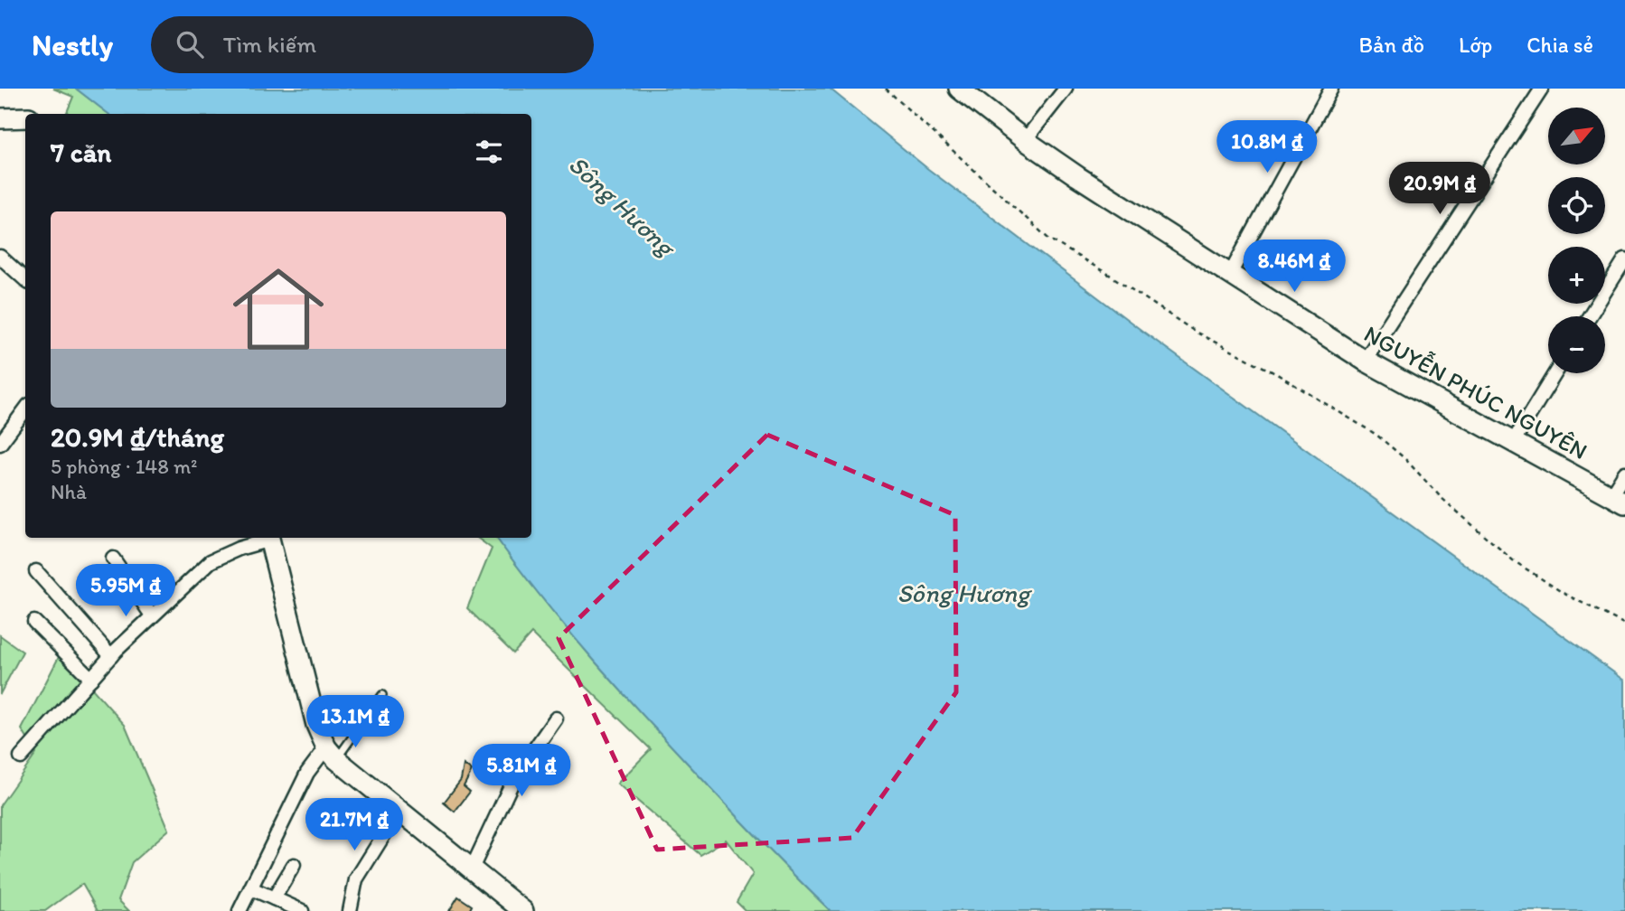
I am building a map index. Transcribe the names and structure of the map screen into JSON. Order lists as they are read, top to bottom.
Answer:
{
  "streets": {
    "main road": ["NGUYỄN PHÚC NGUYÊN"]
  },
  "water": ["Sông Hương"],
  "north": "top right",
  "page": {
    "header": "Nestly",
    "search": "Tìm kiếm",
    "nav": ["Bản đồ", "Lớp", "Chia sẻ"],
    "map_buttons": ["+", "−"],
    "heading": "7 căn",
    "price": [
      "10.8M ₫",
      "20.9M ₫",
      "8.46M ₫",
      "5.95M ₫",
      "13.1M ₫",
      "5.81M ₫",
      "21.7M ₫"
    ],
    "list": [
      {
        "name": "20.9M ₫/tháng",
        "note": "5 phòng · 148 m² · Nhà"
      }
    ]
  }
}
